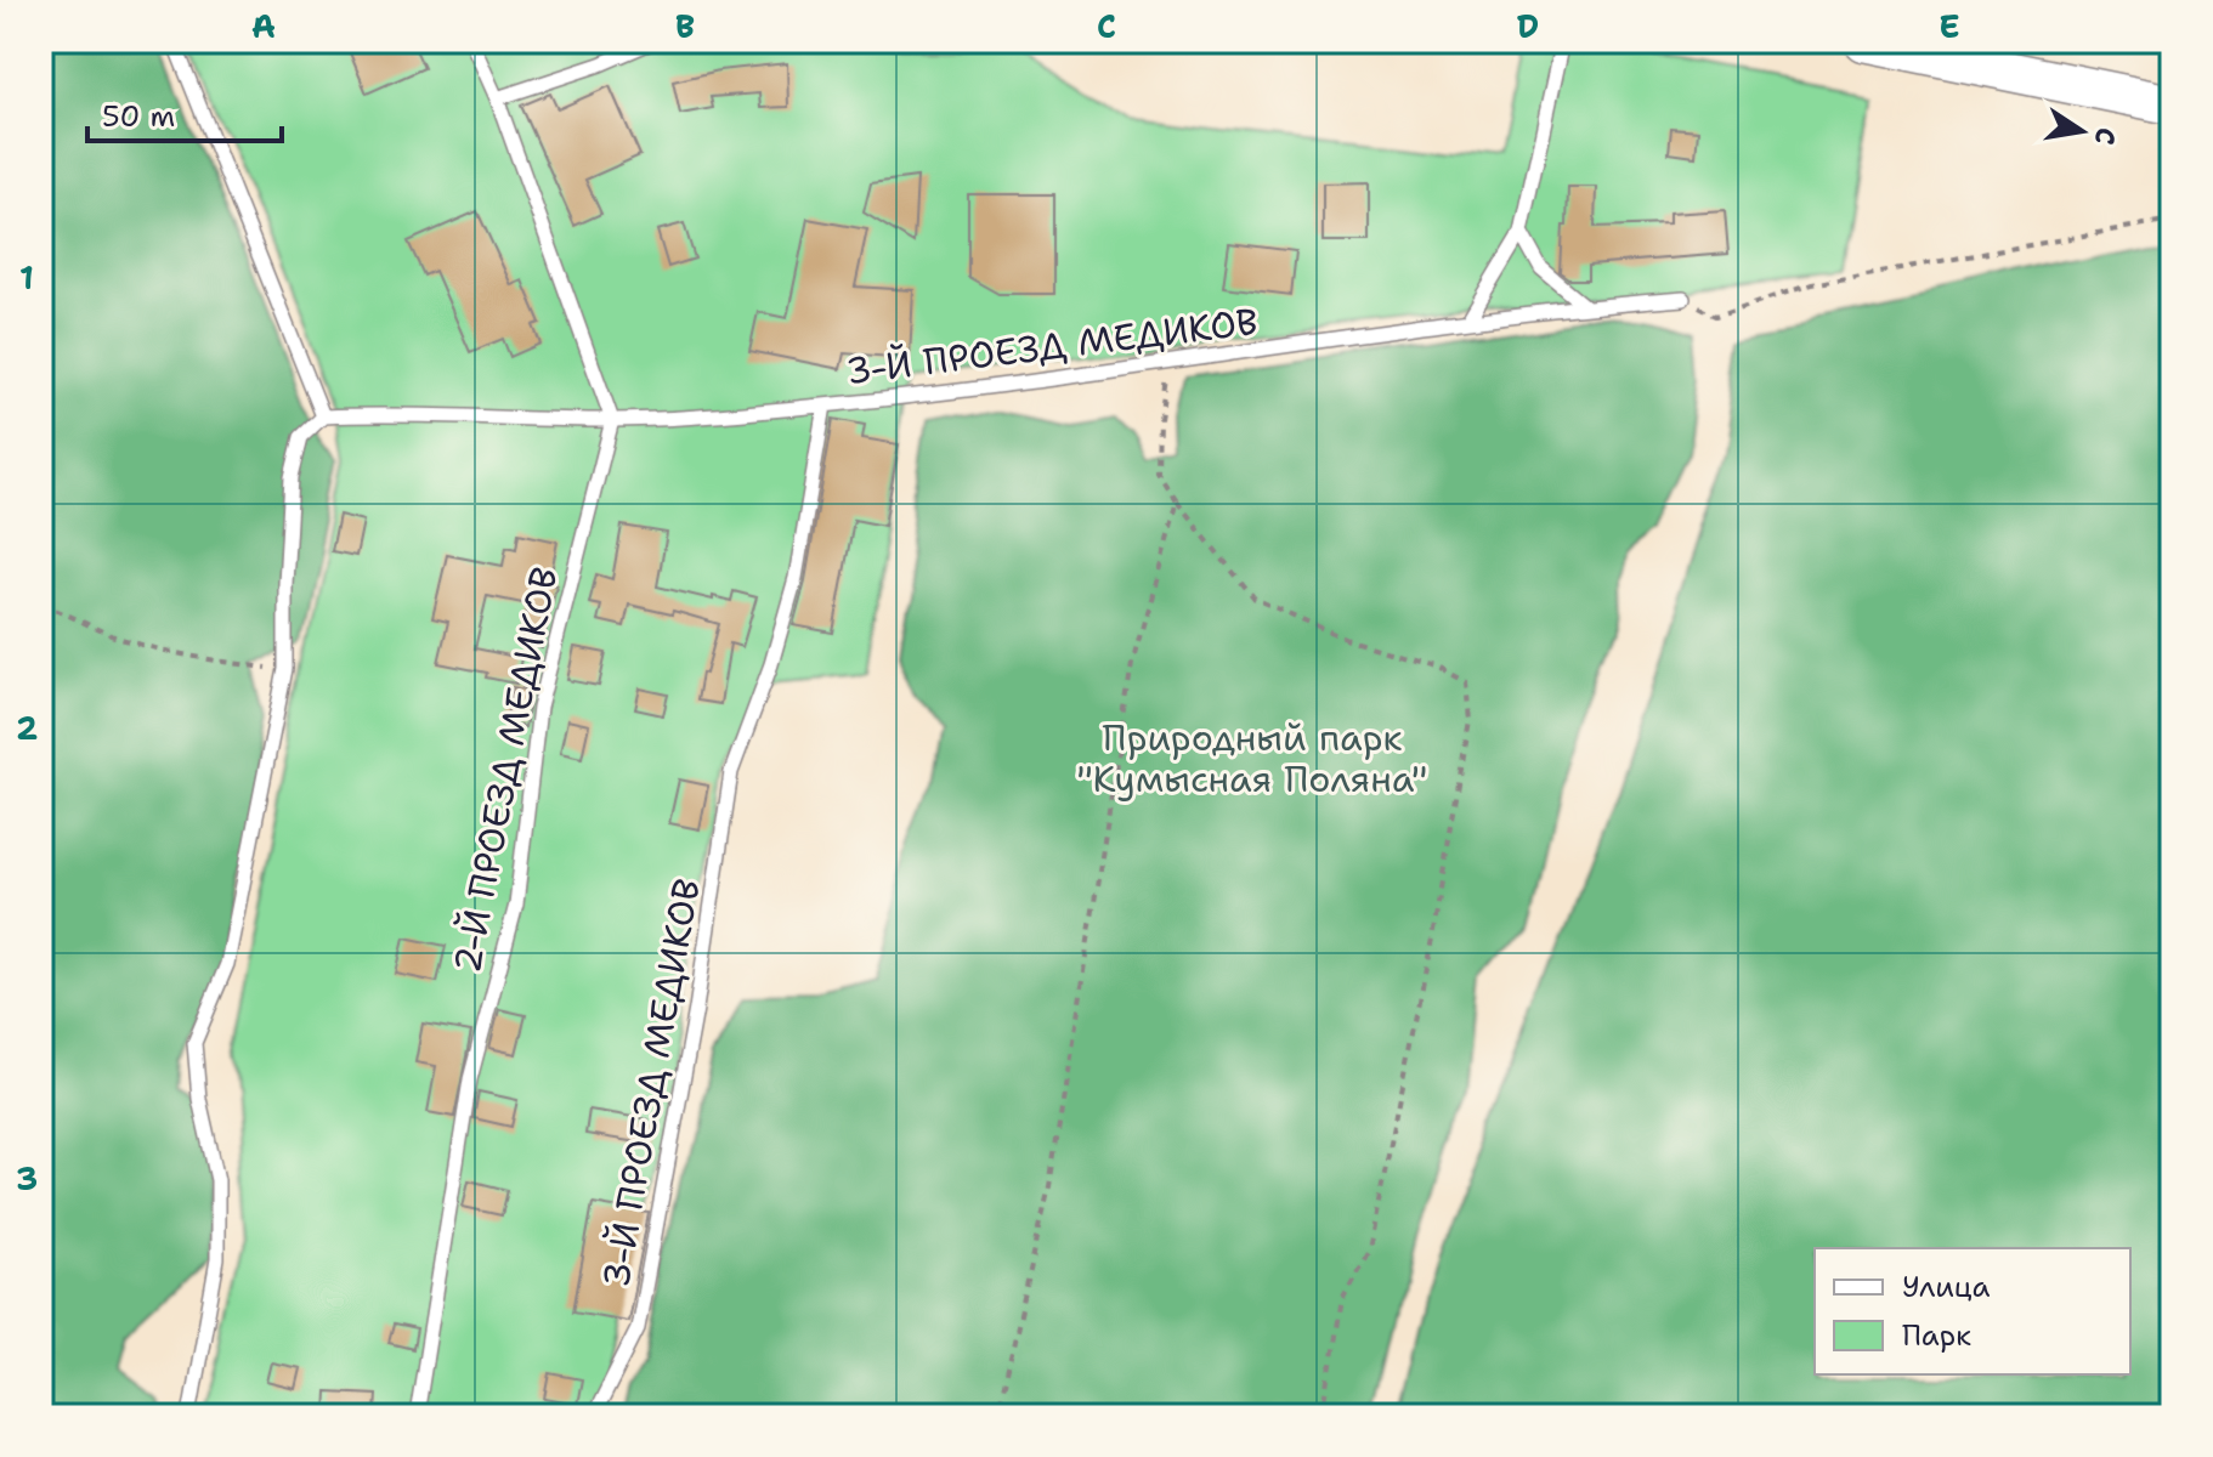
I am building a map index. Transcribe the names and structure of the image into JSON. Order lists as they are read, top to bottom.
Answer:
{
  "streets": {
    "lane": ["3-Й ПРОЕЗД МЕДИКОВ", "2-Й ПРОЕЗД МЕДИКОВ"]
  },
  "parks": ["Природный парк \"Кумысная Поляна\""],
  "legend": ["Улица", "Парк"],
  "scale_bar": "50 m",
  "north": "right",
  "grid": {
    "columns": [
      "A",
      "B",
      "C",
      "D",
      "E"
    ],
    "rows": ["1", "2", "3"]
  }
}
